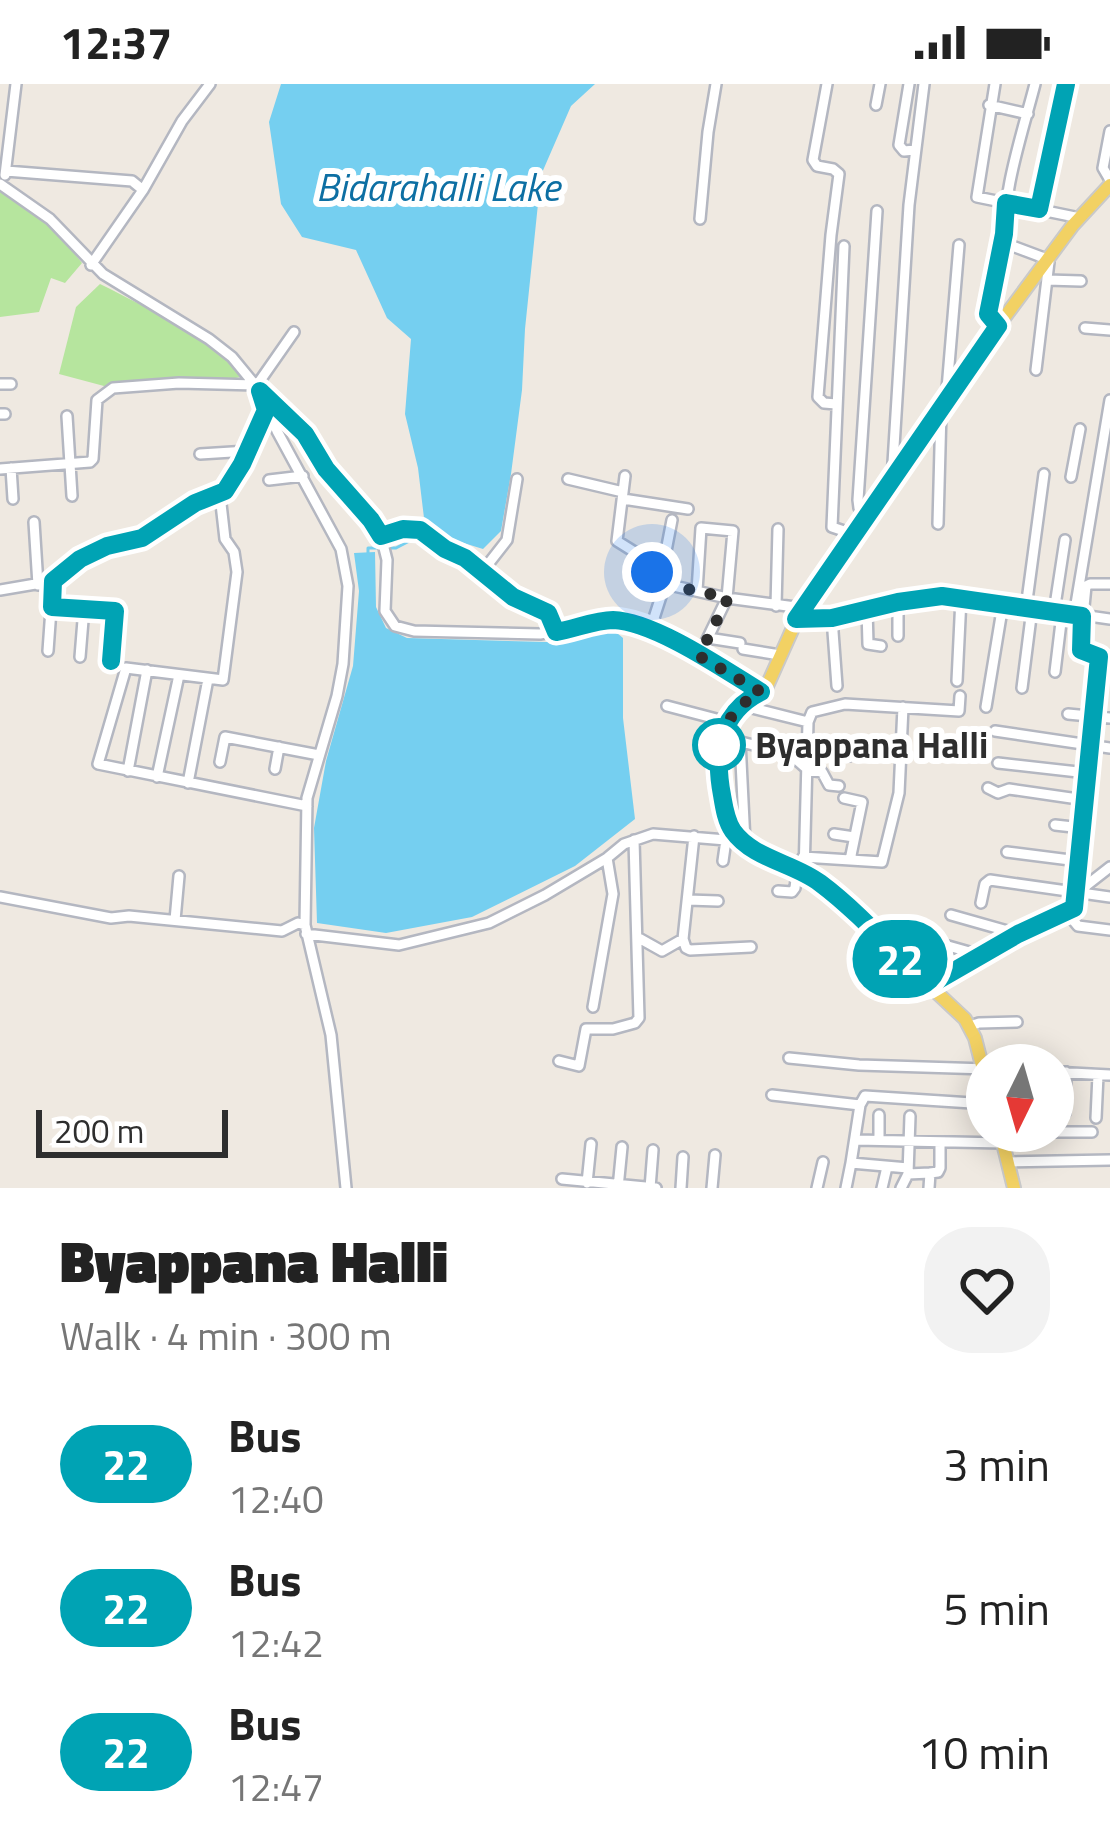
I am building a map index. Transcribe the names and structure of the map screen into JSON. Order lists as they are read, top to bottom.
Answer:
{
  "water": ["Bidarahalli Lake"],
  "places": ["Byappana Halli"],
  "lines": ["bus line 22"],
  "scale_bar": "200 m",
  "north": "bottom",
  "page": {
    "status": "12:37",
    "on_map": "22",
    "scale": "200 m",
    "heading": ["Byappana Halli", "Walk · 4 min · 300 m"],
    "list": [
      {
        "mark": "22",
        "name": "Bus",
        "note": "12:40",
        "value": "3 min"
      },
      {
        "mark": "22",
        "name": "Bus",
        "note": "12:42",
        "value": "5 min"
      },
      {
        "mark": "22",
        "name": "Bus",
        "note": "12:47",
        "value": "10 min"
      }
    ]
  }
}
